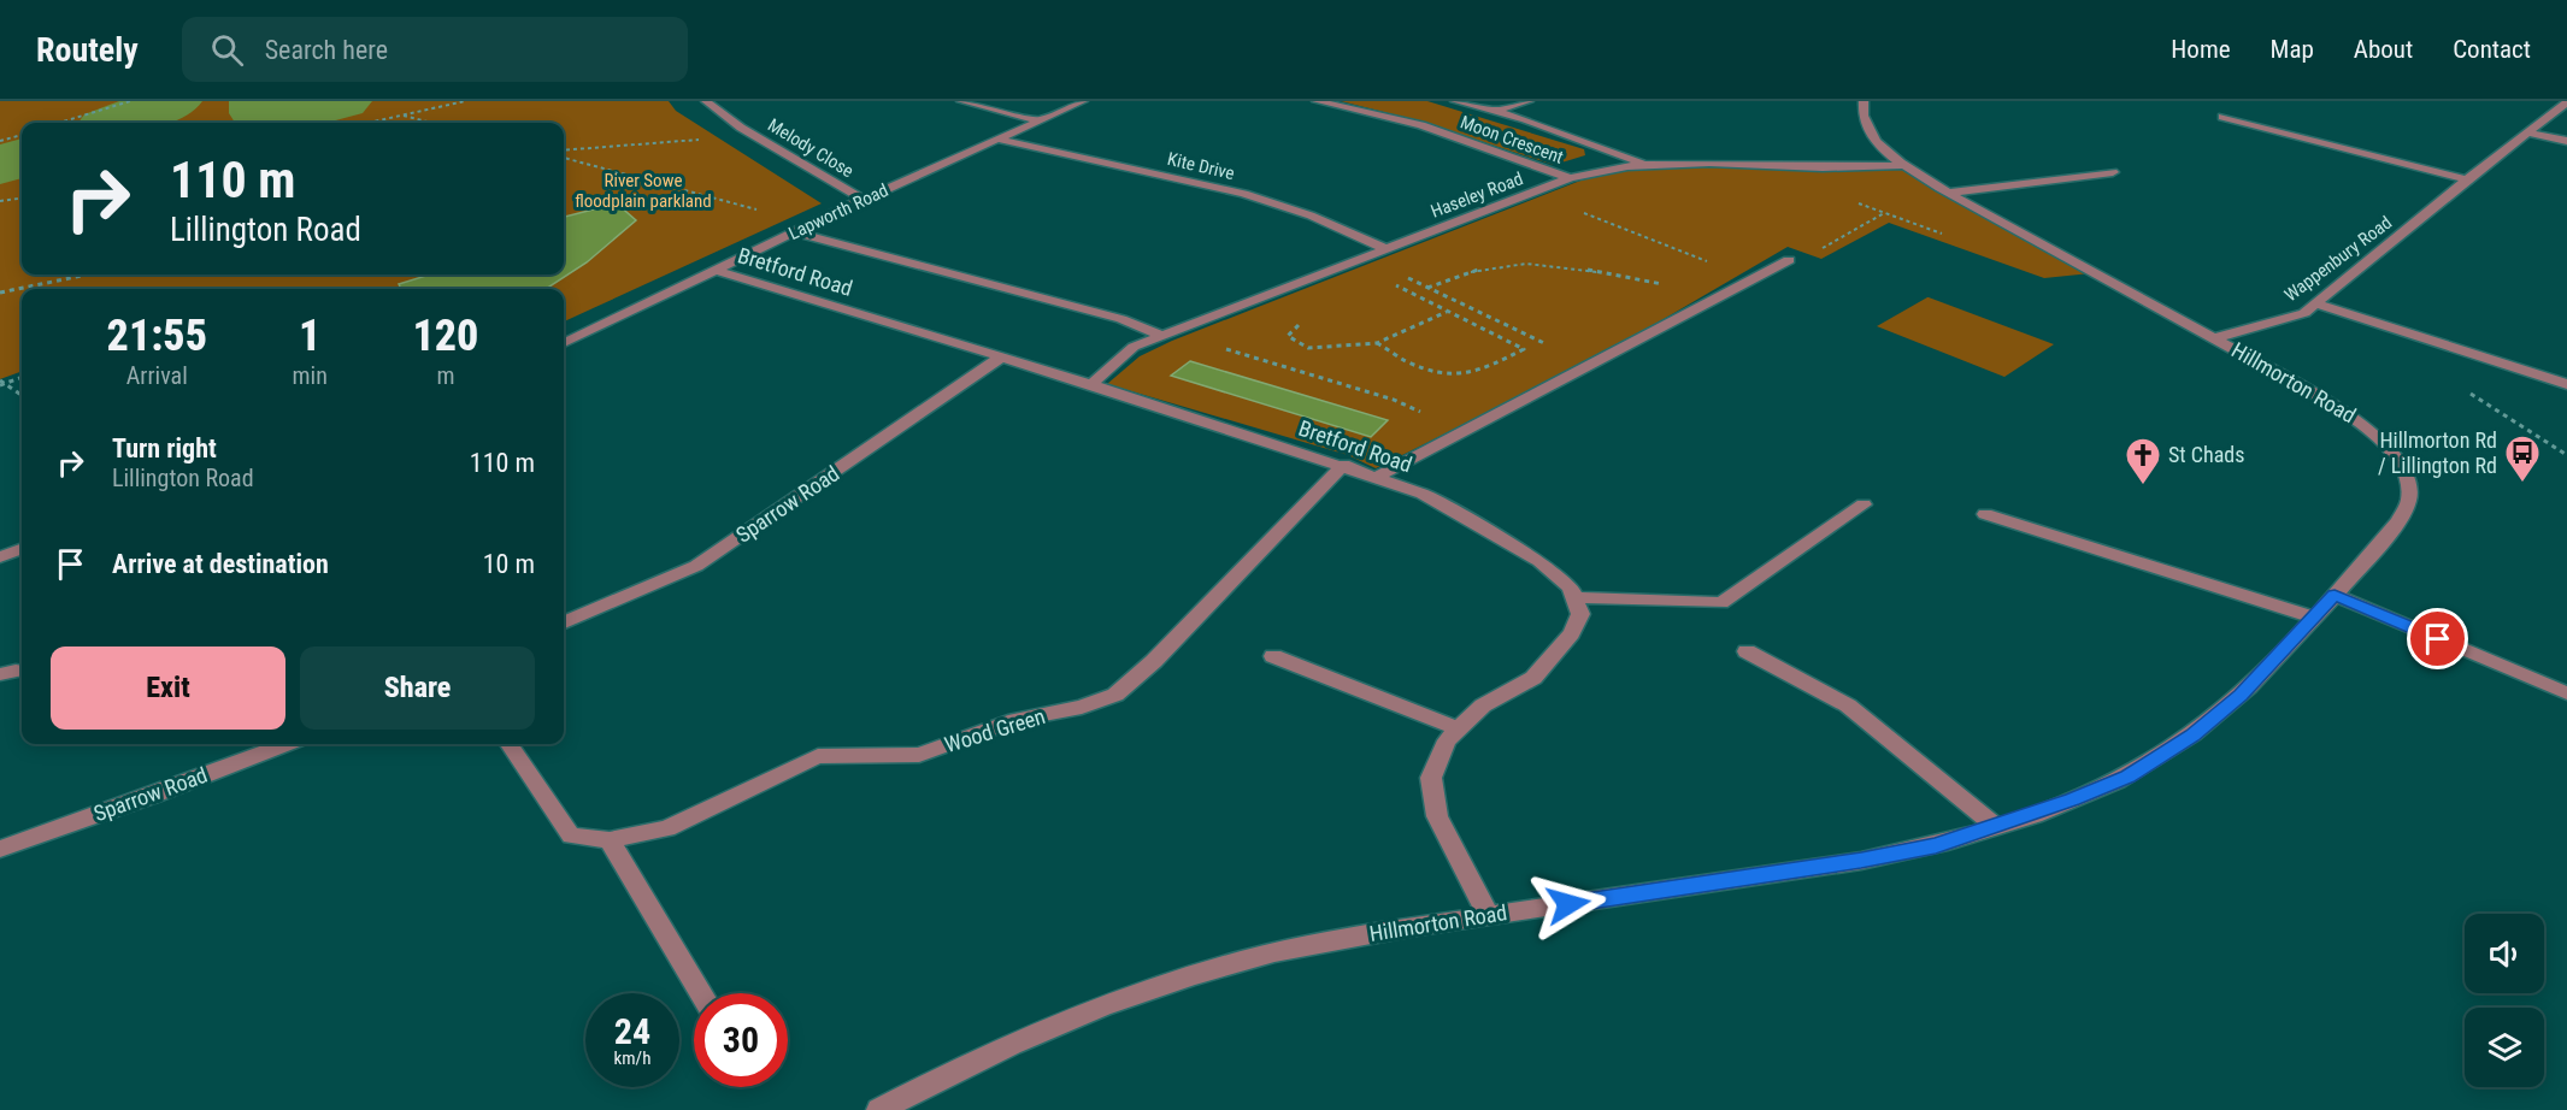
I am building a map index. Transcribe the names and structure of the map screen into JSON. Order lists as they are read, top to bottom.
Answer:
{
  "streets": {
    "street": [
      "Moon Crescent",
      "Melody Close",
      "Kite Drive",
      "Haseley Road",
      "Lapworth Road",
      "Wappenbury Road",
      "Bretford Road",
      "Hillmorton Road",
      "Sparrow Road",
      "Wood Green"
    ]
  },
  "crossings": [
    ["Moon Crescent", "Haseley Road"],
    ["Melody Close", "Lapworth Road"],
    ["Kite Drive", "Haseley Road"],
    ["Kite Drive", "Lapworth Road"],
    ["Haseley Road", "Bretford Road"],
    ["Haseley Road", "Hillmorton Road"],
    ["Lapworth Road", "Bretford Road"],
    ["Wappenbury Road", "Hillmorton Road"],
    ["Bretford Road", "Sparrow Road"],
    ["Bretford Road", "Wood Green"]
  ],
  "parks": ["River Sowe floodplain parkland"],
  "places": {
    "bus stop": ["Hillmorton Rd / Lillington Rd"],
    "church": ["St Chads"]
  },
  "page": {
    "header": "Routely",
    "search": "Search here",
    "nav": [
      "Home",
      "Map",
      "About",
      "Contact"
    ],
    "turn": ["110 m", "Lillington Road"],
    "eta": [
      "21:55",
      "Arrival",
      "1",
      "min",
      "120",
      "m"
    ],
    "list": [
      {
        "name": "Turn right",
        "note": "Lillington Road",
        "value": "110 m"
      },
      {
        "name": "Arrive at destination",
        "value": "10 m"
      }
    ],
    "buttons": ["Exit", "Share"],
    "speed": "24 km/h",
    "limit": "30"
  }
}
